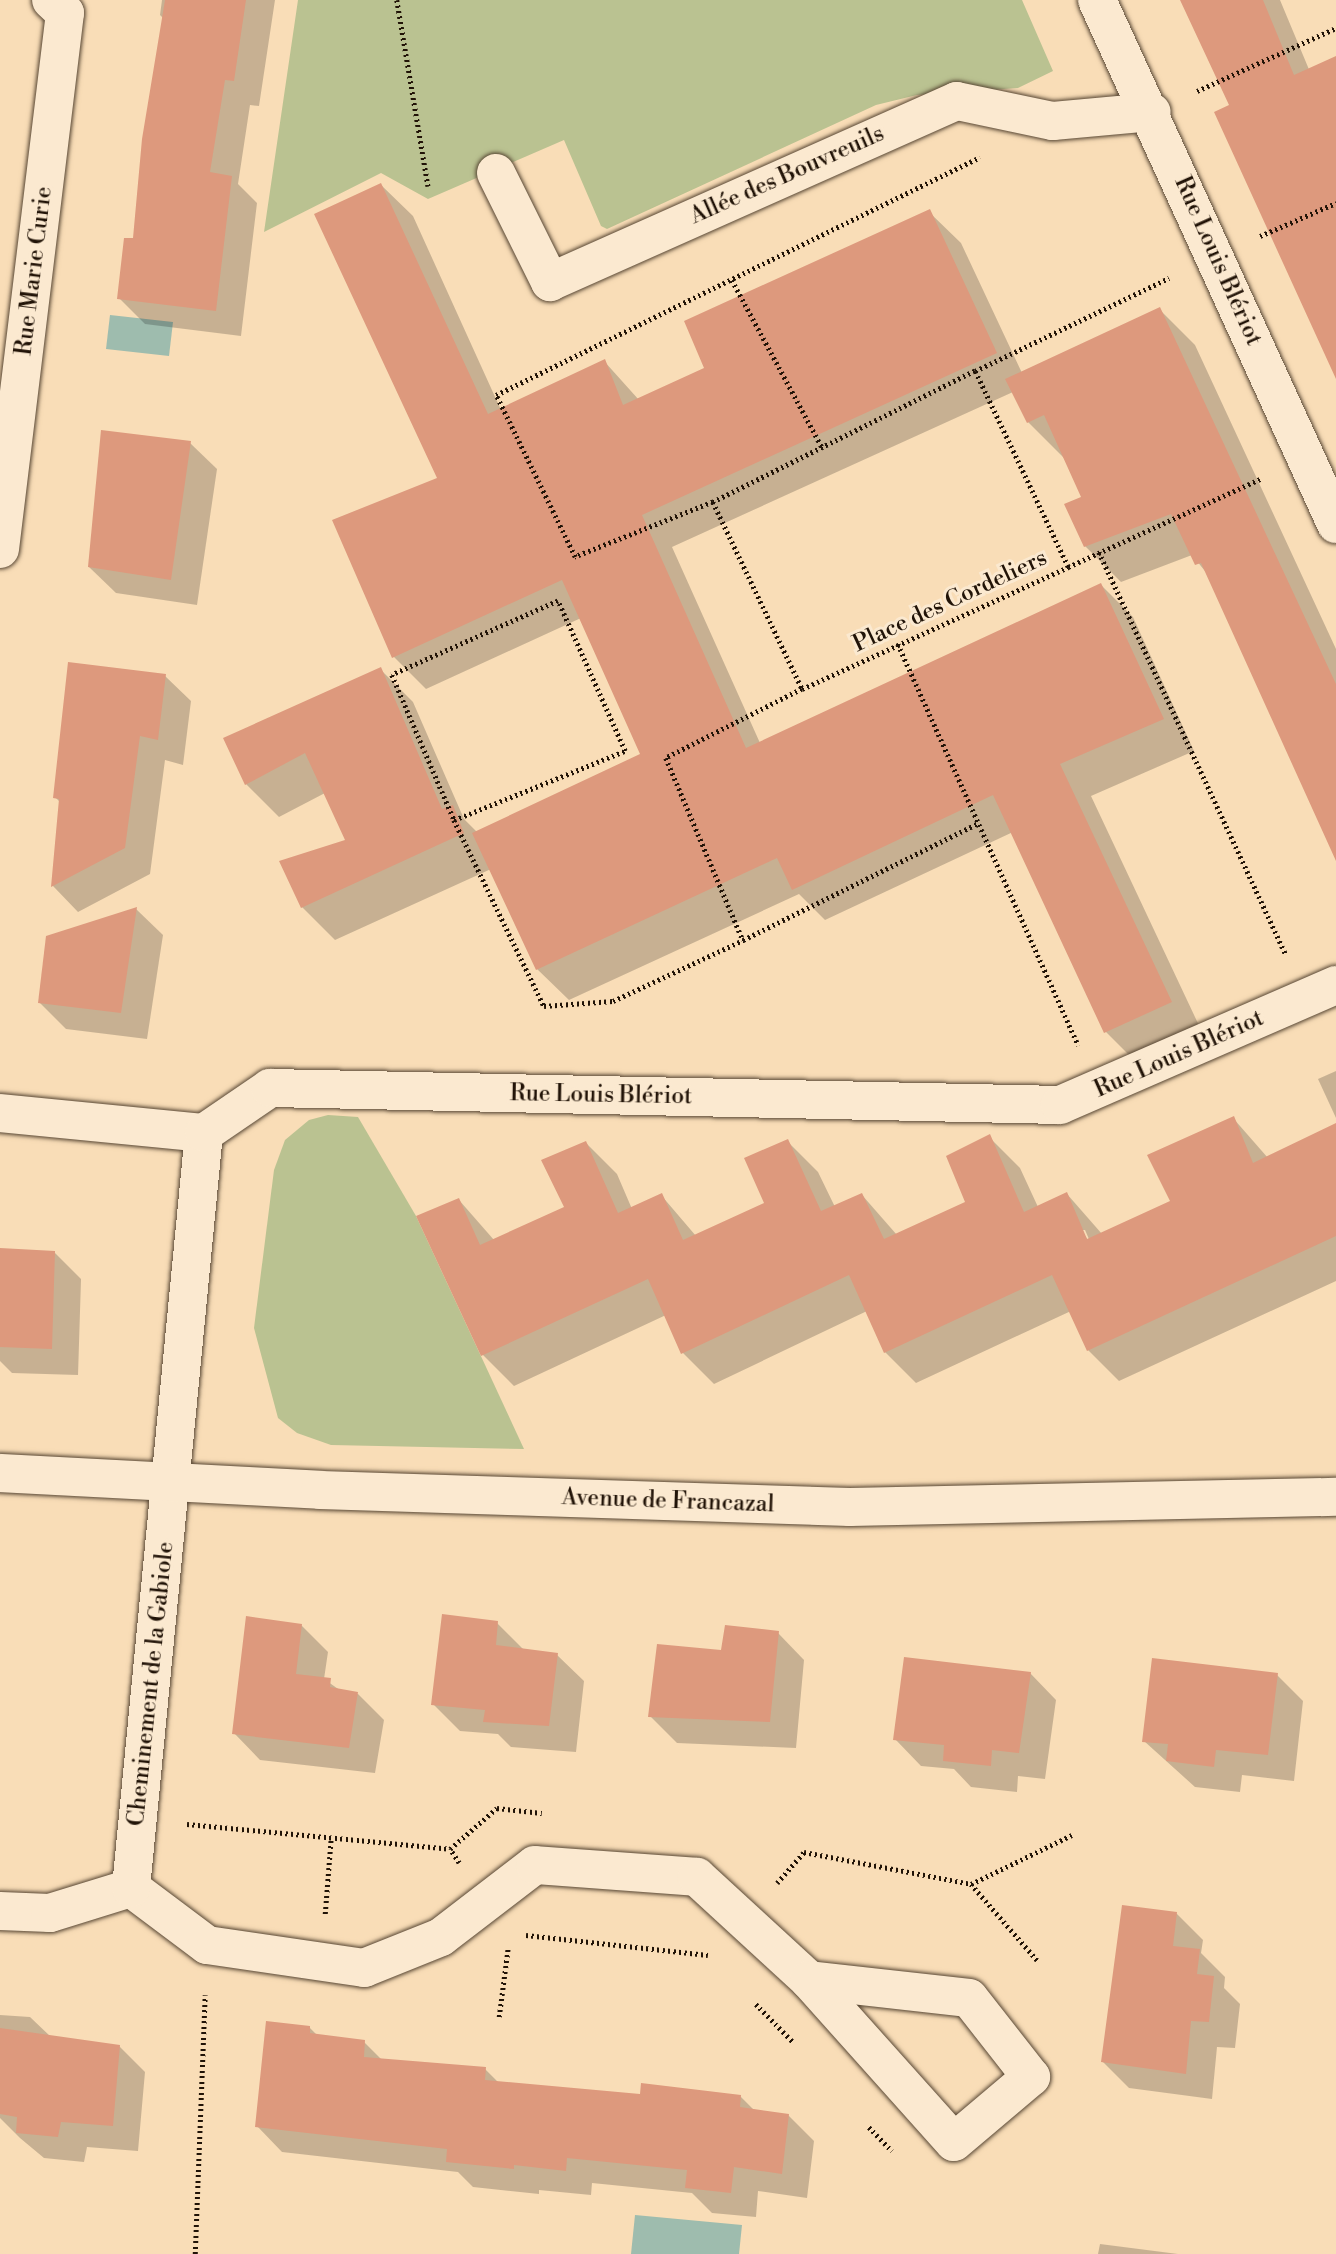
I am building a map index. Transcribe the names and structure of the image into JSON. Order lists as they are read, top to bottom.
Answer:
{
  "streets": {
    "street": [
      "Allée des Bouvreuils",
      "Rue Louis Blériot",
      "Rue Marie Curie",
      "Avenue de Francazal",
      "Cheminement de la Gabiole"
    ],
    "path": ["Place des Cordeliers"]
  },
  "crossings": [
    ["Allée des Bouvreuils", "Rue Louis Blériot"],
    ["Avenue de Francazal", "Cheminement de la Gabiole"]
  ]
}
